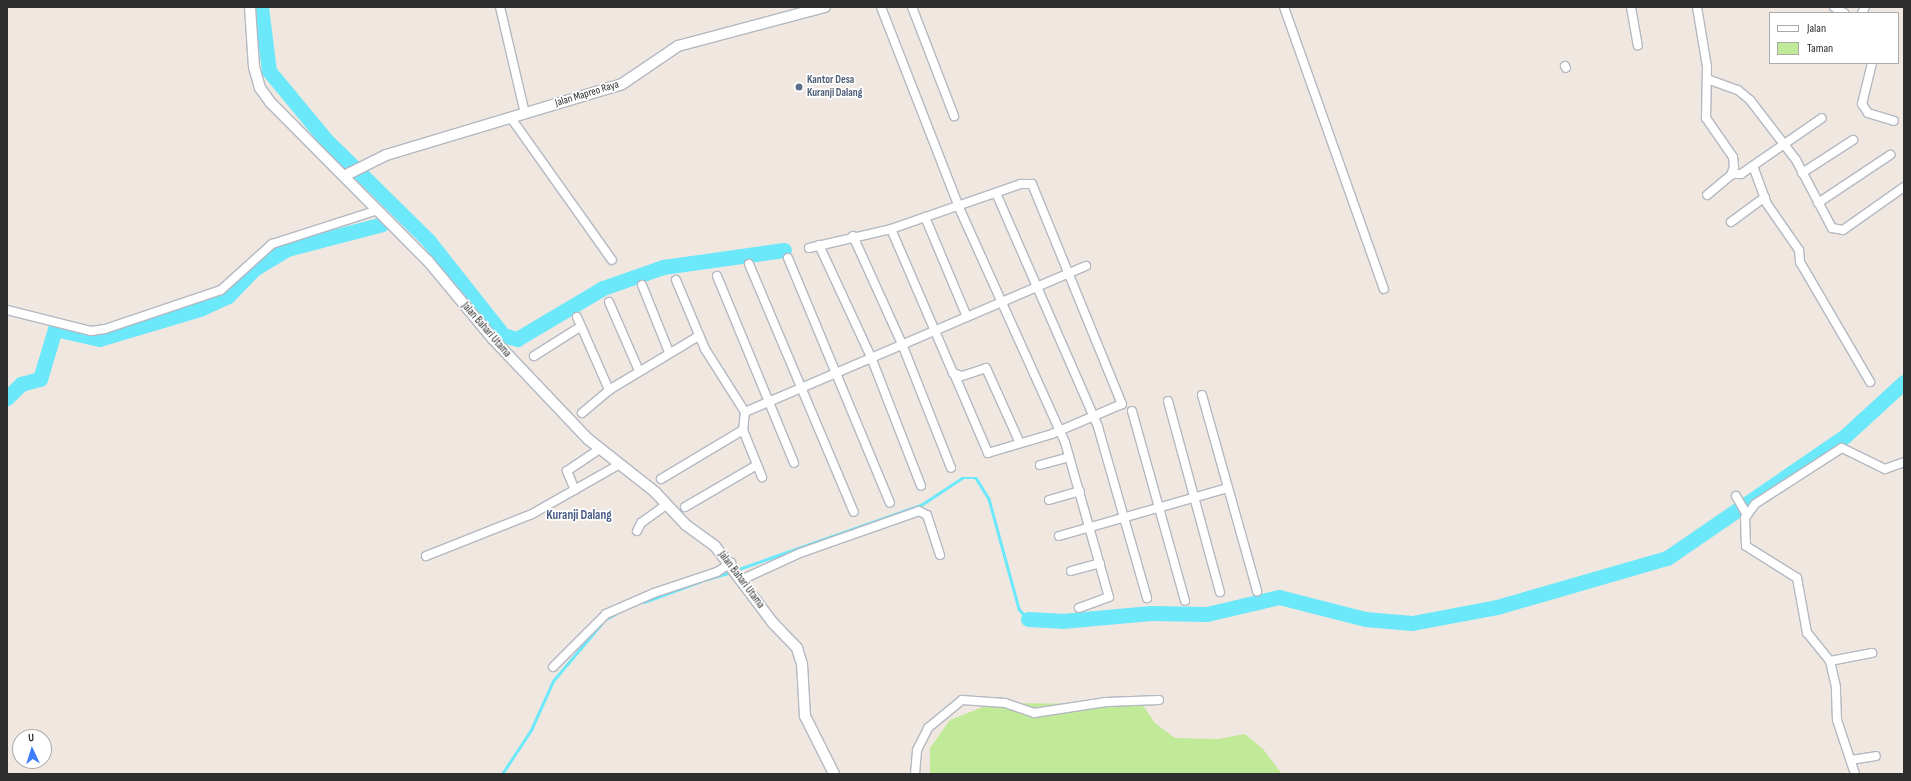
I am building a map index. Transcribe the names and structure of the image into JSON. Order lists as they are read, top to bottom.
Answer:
{
  "streets": {
    "street": ["Jalan Mapreo Raya", "Jalan Bahari Utama"]
  },
  "crossings": [
    ["Jalan Mapreo Raya", "Jalan Bahari Utama"]
  ],
  "districts": ["Kuranji Dalang"],
  "places": ["Kantor Desa Kuranji Dalang"],
  "legend": ["Jalan", "Taman"],
  "north": "top"
}
